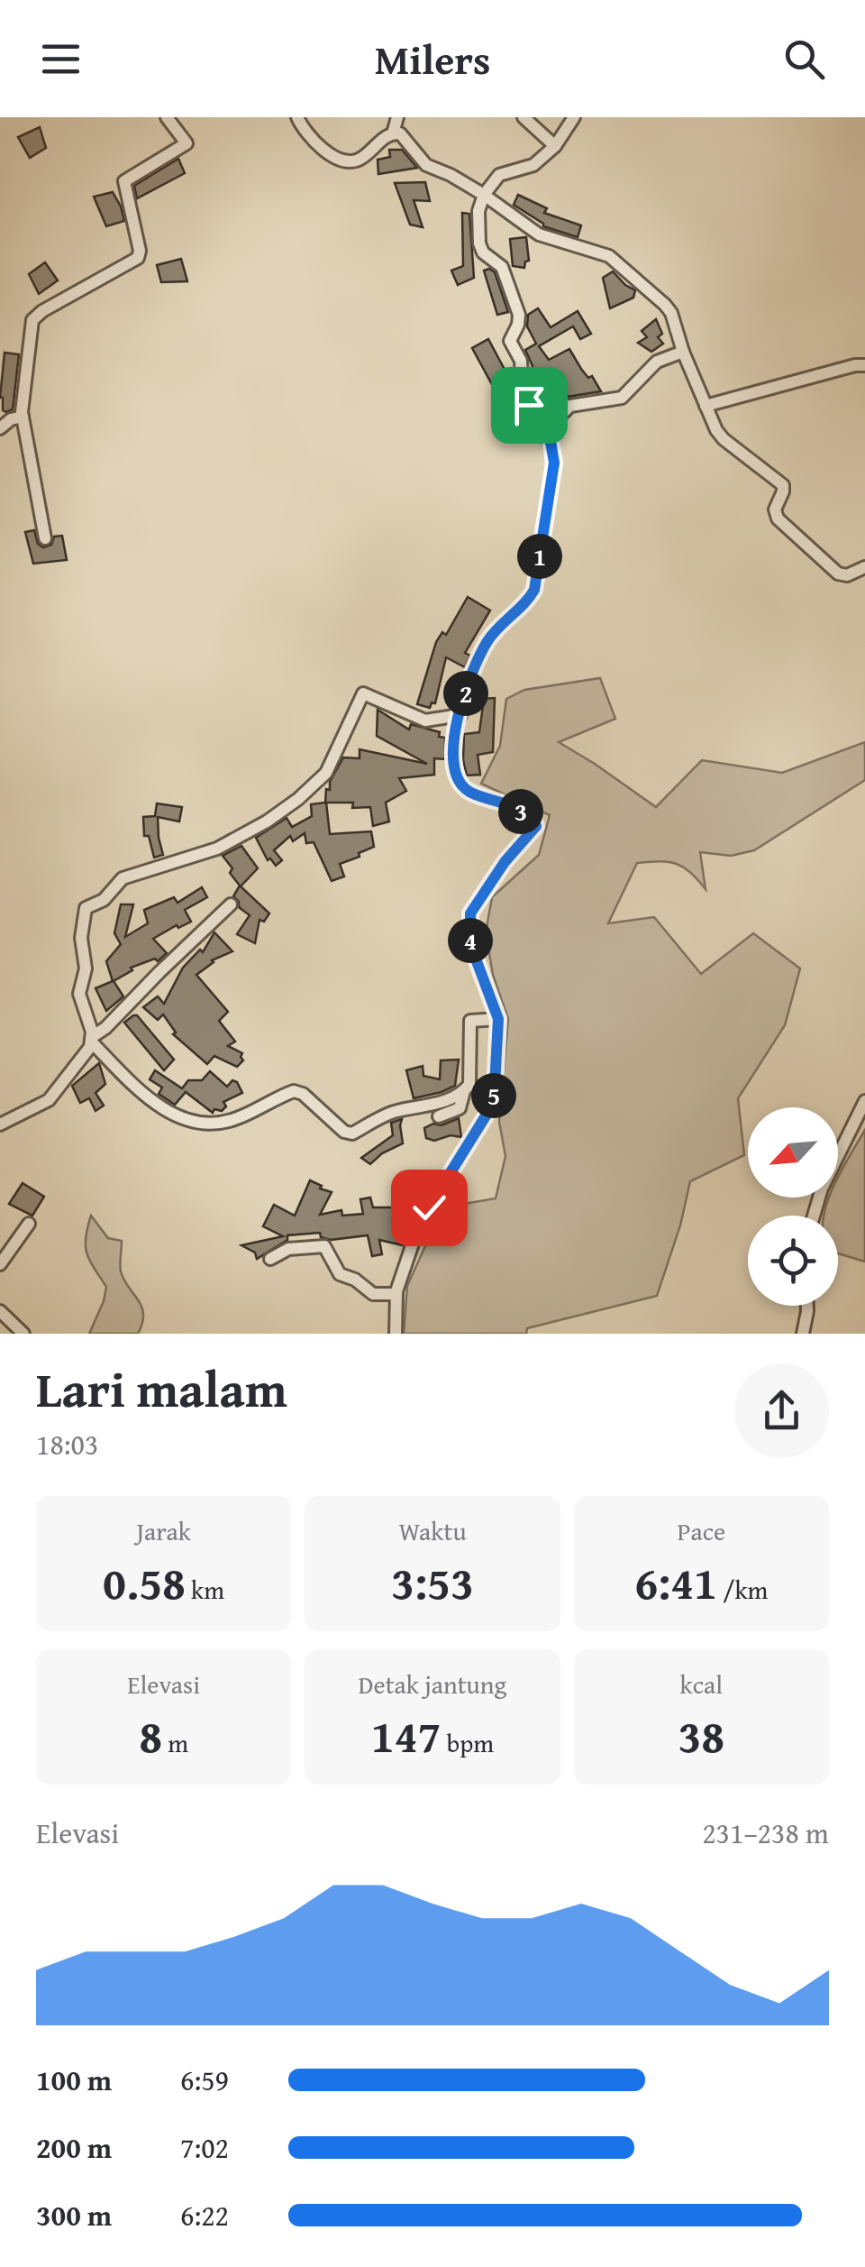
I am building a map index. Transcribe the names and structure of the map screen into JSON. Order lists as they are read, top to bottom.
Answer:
{
  "north": "bottom left",
  "page": {
    "header": "Milers",
    "pins": [
      "1",
      "2",
      "3",
      "4",
      "5"
    ],
    "heading": ["Lari malam", "18:03"],
    "stats": [
      ["Jarak", "0.58 km"],
      ["Waktu", "3:53"],
      ["Pace", "6:41 /km"],
      ["Elevasi", "8 m"],
      ["Detak jantung", "147 bpm"],
      ["kcal", "38"]
    ],
    "chart": ["Elevasi", "231–238 m"],
    "list": [
      {
        "name": "100 m",
        "note": "6:59"
      },
      {
        "name": "200 m",
        "note": "7:02"
      },
      {
        "name": "300 m",
        "note": "6:22"
      }
    ]
  }
}
